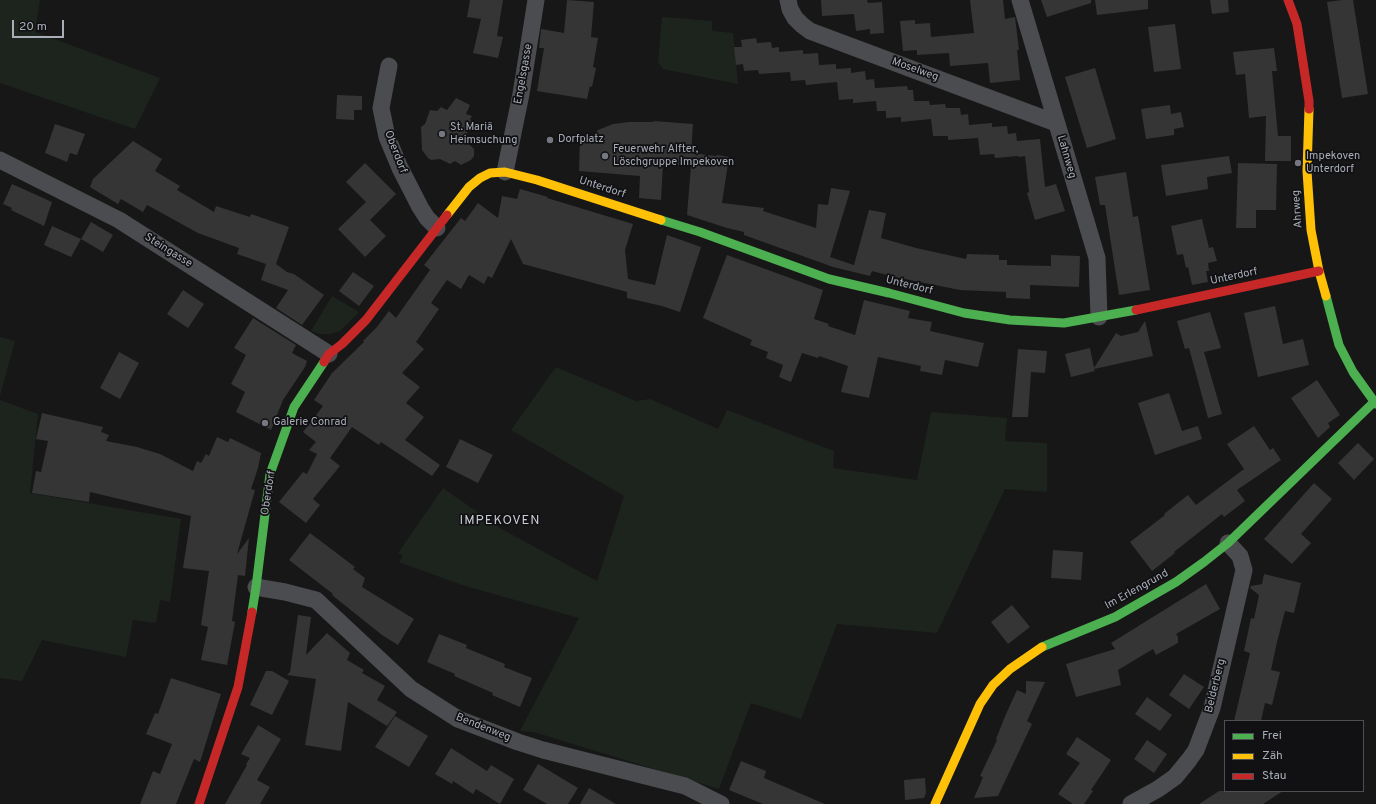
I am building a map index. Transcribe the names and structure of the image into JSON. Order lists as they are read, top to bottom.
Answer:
{
  "streets": {
    "street": [
      "Moselweg",
      "Engelsgasse",
      "Oberdorf",
      "Lahnweg",
      "Unterdorf",
      "Ahrweg",
      "Steingasse",
      "Im Erlengrund",
      "Belderberg",
      "Bendenweg"
    ]
  },
  "crossings": [
    ["Moselweg", "Lahnweg"],
    ["Engelsgasse", "Oberdorf"],
    ["Engelsgasse", "Unterdorf"],
    ["Oberdorf", "Unterdorf"],
    ["Oberdorf", "Steingasse"],
    ["Oberdorf", "Bendenweg"],
    ["Lahnweg", "Unterdorf"],
    ["Unterdorf", "Ahrweg"],
    ["Ahrweg", "Im Erlengrund"],
    ["Im Erlengrund", "Belderberg"]
  ],
  "districts": ["IMPEKOVEN"],
  "places": [
    "St. Mariä Heimsuchung",
    "Dorfplatz",
    "Feuerwehr Alfter, Löschgruppe Impekoven",
    "Impekoven Unterdorf",
    "Galerie Conrad"
  ],
  "legend": ["Frei", "Zäh", "Stau"],
  "scale_bar": "20 m"
}
